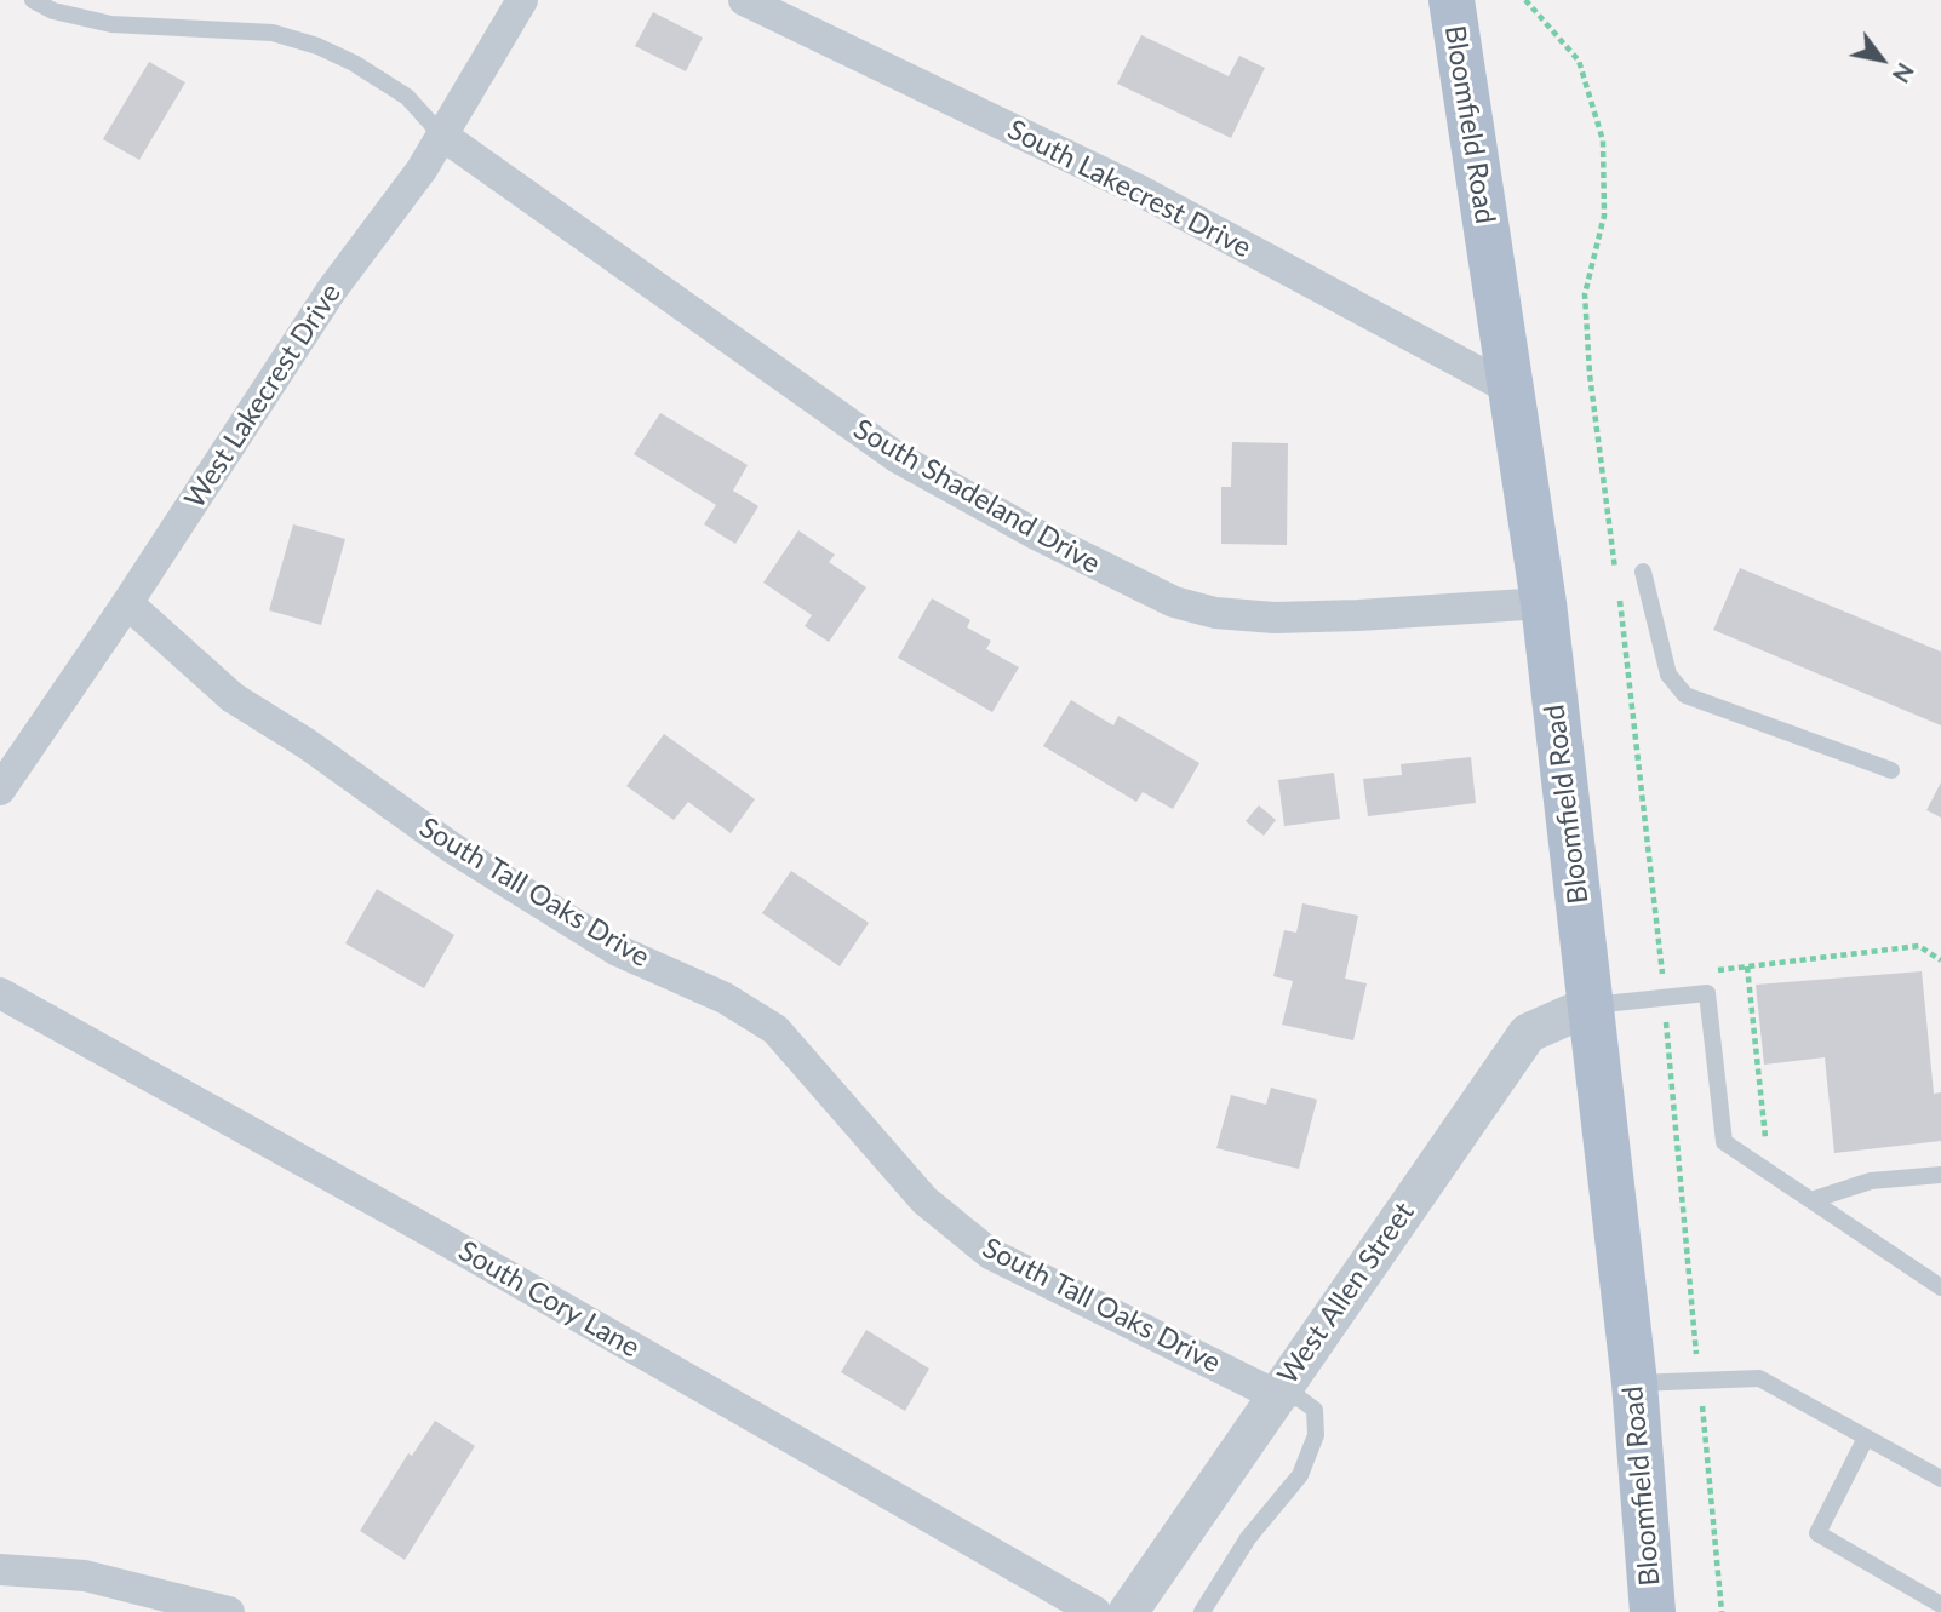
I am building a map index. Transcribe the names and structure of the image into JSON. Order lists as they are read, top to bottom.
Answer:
{
  "streets": {
    "main road": ["Bloomfield Road"],
    "street": [
      "South Lakecrest Drive",
      "West Lakecrest Drive",
      "South Shadeland Drive",
      "South Tall Oaks Drive",
      "West Allen Street",
      "South Cory Lane"
    ]
  },
  "crossings": [
    ["Bloomfield Road", "South Lakecrest Drive"],
    ["Bloomfield Road", "South Shadeland Drive"],
    ["Bloomfield Road", "West Allen Street"],
    ["West Lakecrest Drive", "South Shadeland Drive"],
    ["West Lakecrest Drive", "South Tall Oaks Drive"],
    ["South Tall Oaks Drive", "West Allen Street"]
  ],
  "north": "bottom right"
}
